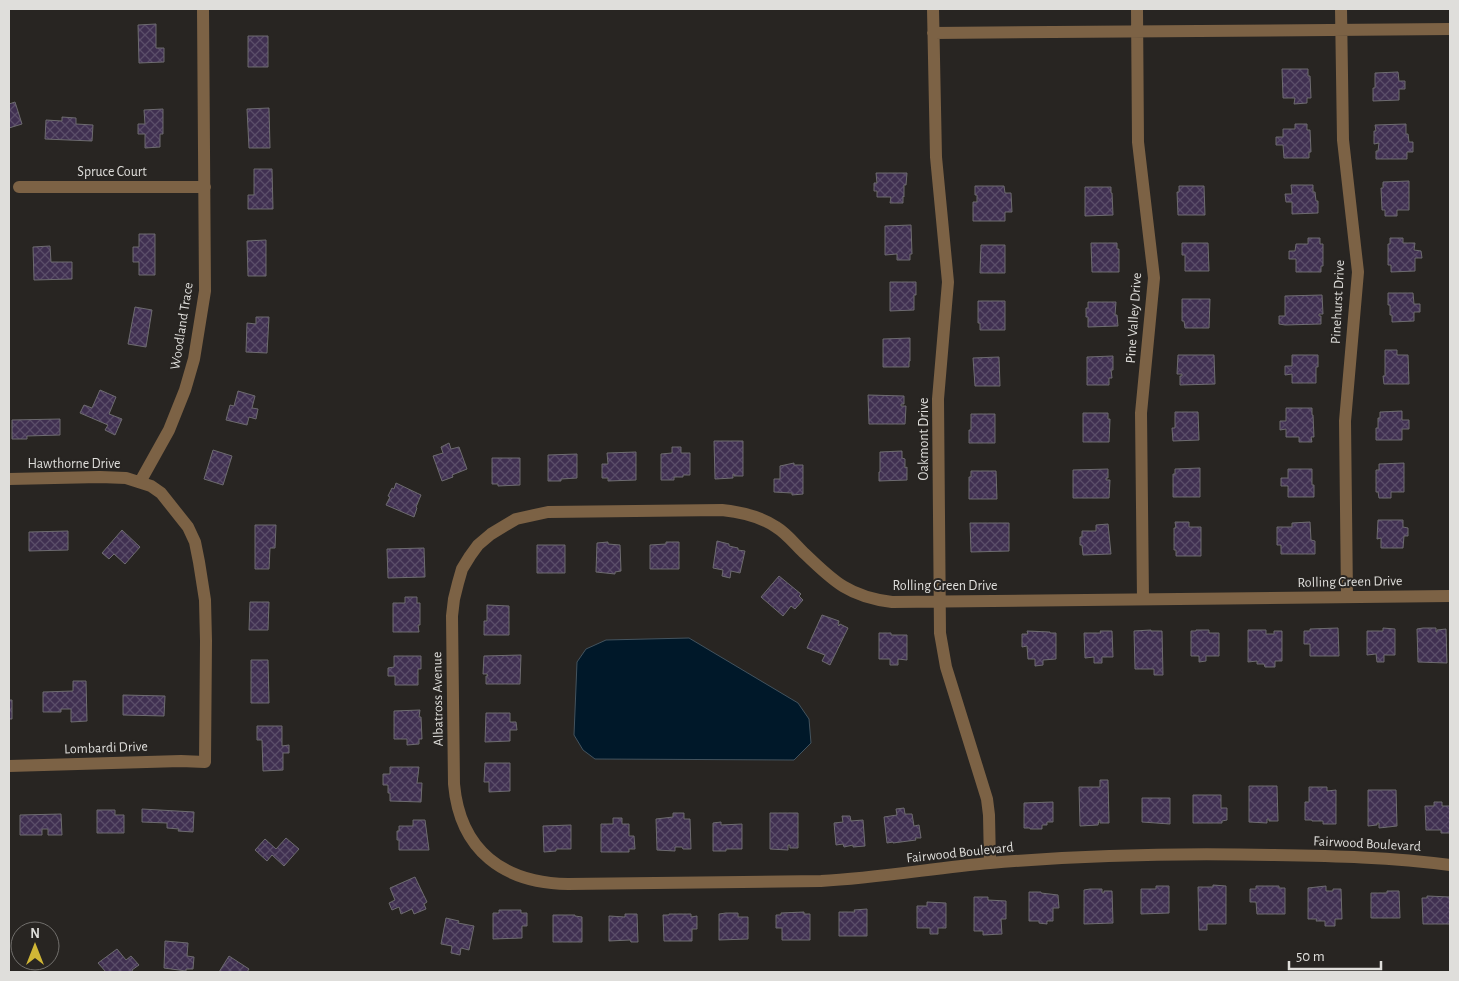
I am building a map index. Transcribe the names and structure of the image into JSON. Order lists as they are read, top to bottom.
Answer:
{
  "streets": {
    "street": [
      "Spruce Court",
      "Pinehurst Drive",
      "Pine Valley Drive",
      "Woodland Trace",
      "Oakmont Drive",
      "Hawthorne Drive",
      "Rolling Green Drive",
      "Albatross Avenue",
      "Lombardi Drive",
      "Fairwood Boulevard"
    ]
  },
  "crossings": [
    ["Spruce Court", "Woodland Trace"],
    ["Pinehurst Drive", "Rolling Green Drive"],
    ["Pine Valley Drive", "Rolling Green Drive"],
    ["Woodland Trace", "Hawthorne Drive"],
    ["Woodland Trace", "Lombardi Drive"],
    ["Oakmont Drive", "Rolling Green Drive"],
    ["Oakmont Drive", "Fairwood Boulevard"],
    ["Hawthorne Drive", "Lombardi Drive"],
    ["Rolling Green Drive", "Albatross Avenue"],
    ["Albatross Avenue", "Fairwood Boulevard"]
  ],
  "scale_bar": "50 m",
  "north": "top"
}
